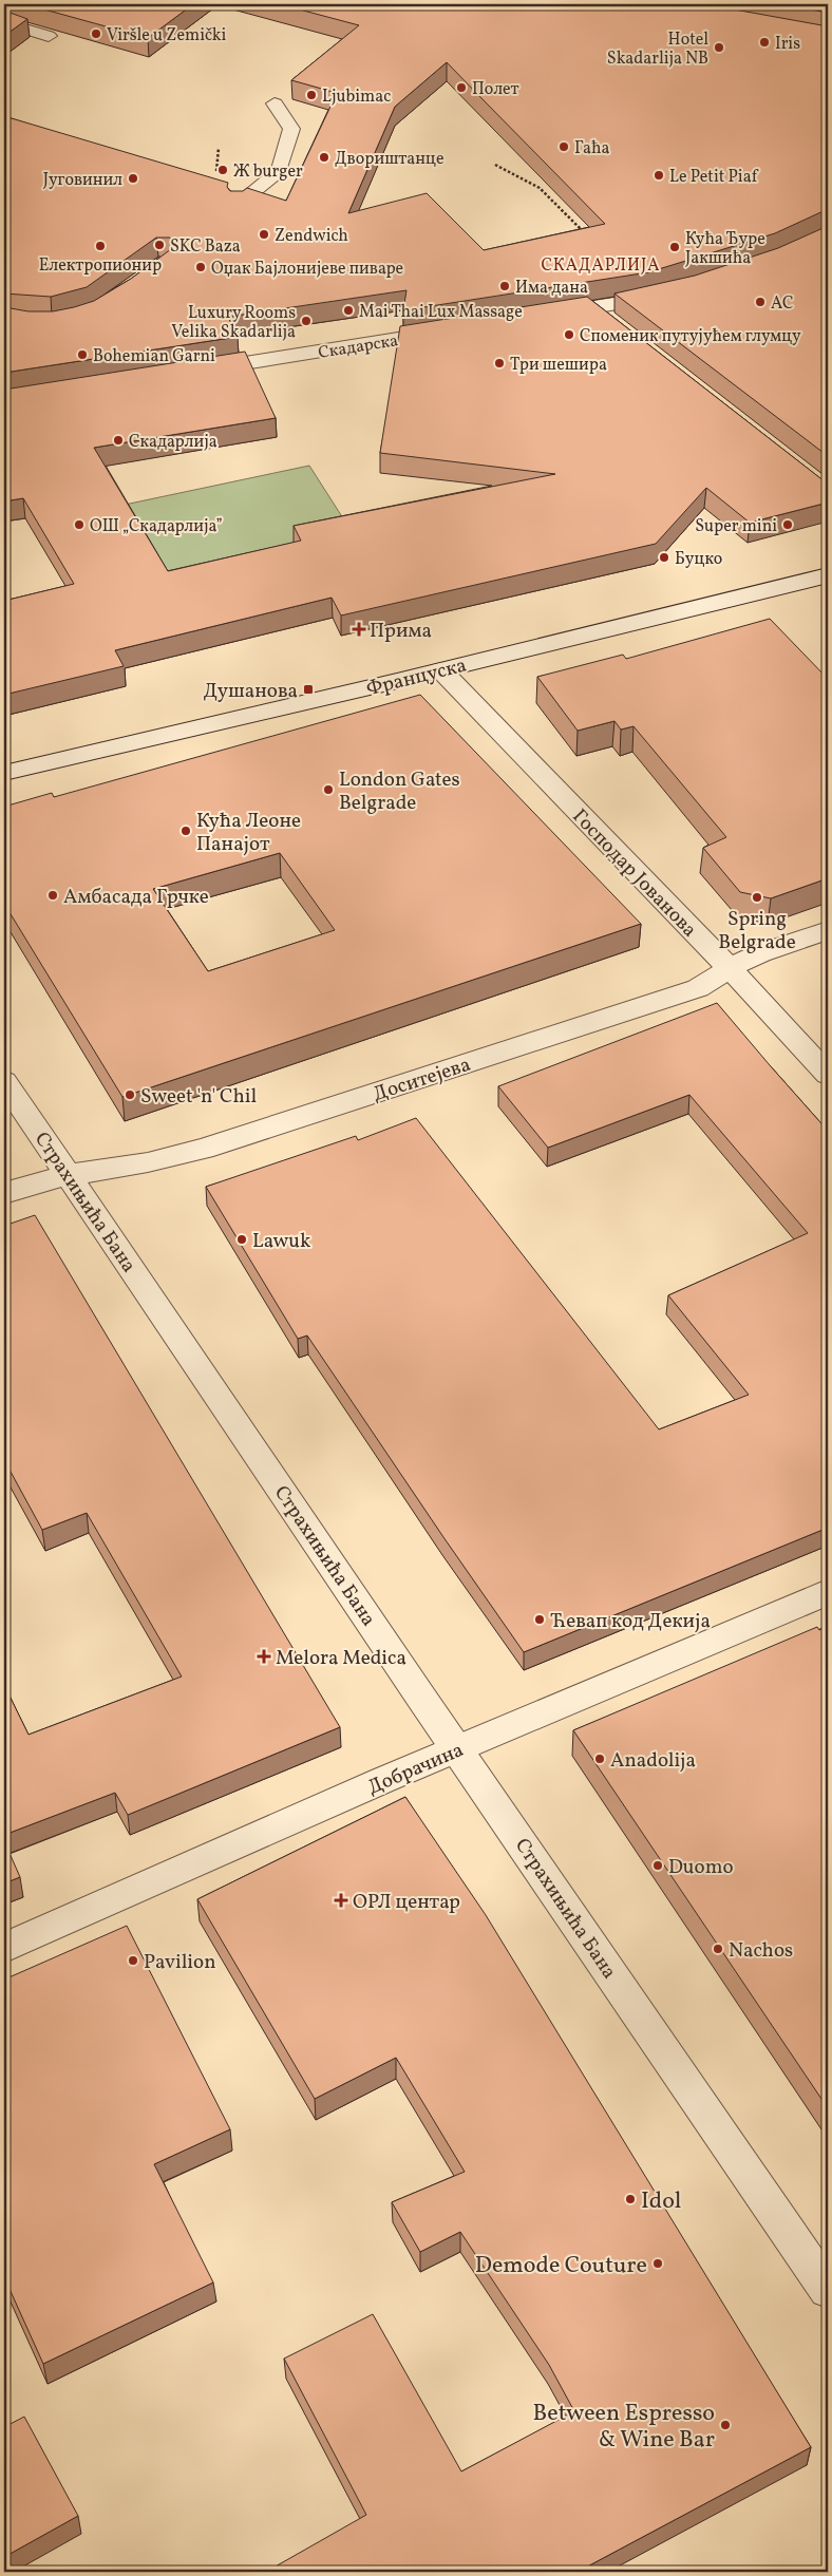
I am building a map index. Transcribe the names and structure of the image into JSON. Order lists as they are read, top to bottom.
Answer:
{
  "streets": {
    "street": [
      "Скадарска",
      "Француска",
      "Господар Јованова",
      "Доситејева",
      "Страхињића Бана",
      "Добрачина"
    ]
  },
  "crossings": [
    ["Француска", "Господар Јованова"],
    ["Господар Јованова", "Доситејева"],
    ["Доситејева", "Страхињића Бана"],
    ["Страхињића Бана", "Добрачина"]
  ],
  "districts": ["СКАДАРЛИЈА"],
  "places": {
    "other": [
      "Viršle u Zemički",
      "Iris",
      "Hotel Skadarlija NB",
      "Полет",
      "Ljubimac",
      "Гаћа",
      "Двориштанце",
      "Ж burger",
      "Le Petit Piaf",
      "Југовинил",
      "Zendwich",
      "SKC Baza",
      "Електропионир",
      "Кућа Ђуре Јакшића",
      "Оџак Бајлонијеве пиваре",
      "Има дана",
      "АС",
      "Mai Thai Lux Massage",
      "Luxury Rooms Velika Skadarlija",
      "Споменик путујућем глумцу",
      "Bohemian Garni",
      "Три шешира",
      "Скадарлија",
      "ОШ „Скадарлија”",
      "Super mini",
      "Буцко",
      "London Gates Belgrade",
      "Кућа Леоне Панајот",
      "Амбасада Грчке",
      "Spring Belgrade",
      "Sweet 'n' Chil",
      "Lawuk",
      "Ћевап код Декија",
      "Anadolija",
      "Duomo",
      "Nachos",
      "Pavilion",
      "Idol",
      "Demode Couture",
      "Between Espresso & Wine Bar"
    ],
    "health": ["Прима", "Melora Medica", "ОРЛ центар"],
    "transit": ["Душанова"]
  }
}
